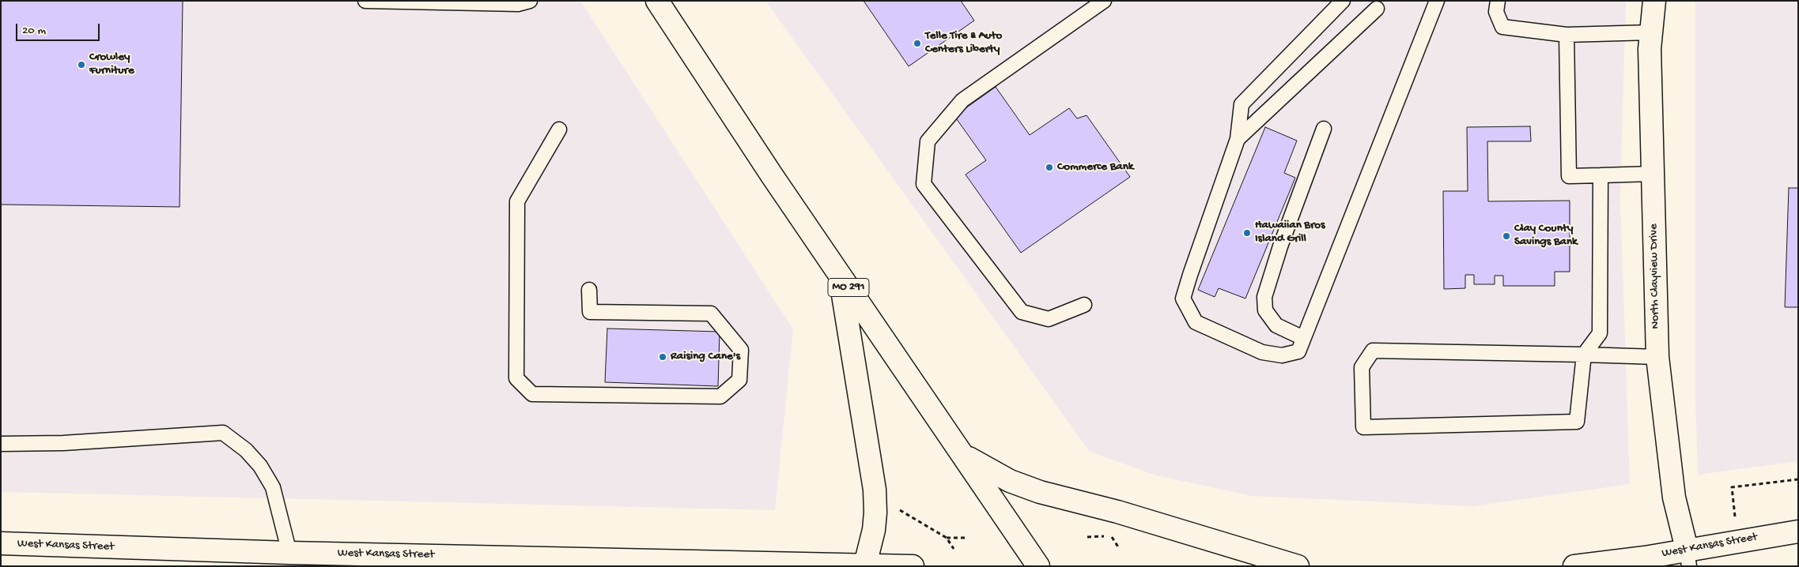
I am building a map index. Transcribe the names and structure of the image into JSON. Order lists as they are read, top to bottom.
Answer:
{
  "streets": {
    "main road": ["North Clayview Drive", "MO 291", "West Kansas Street"]
  },
  "crossings": [
    ["North Clayview Drive", "West Kansas Street"]
  ],
  "places": [
    "Telle Tire & Auto Centers Liberty",
    "Crowley Furniture",
    "Commerce Bank",
    "Hawaiian Bros Island Grill",
    "Clay County Savings Bank",
    "Raising Cane's"
  ],
  "scale_bar": "20 m"
}
